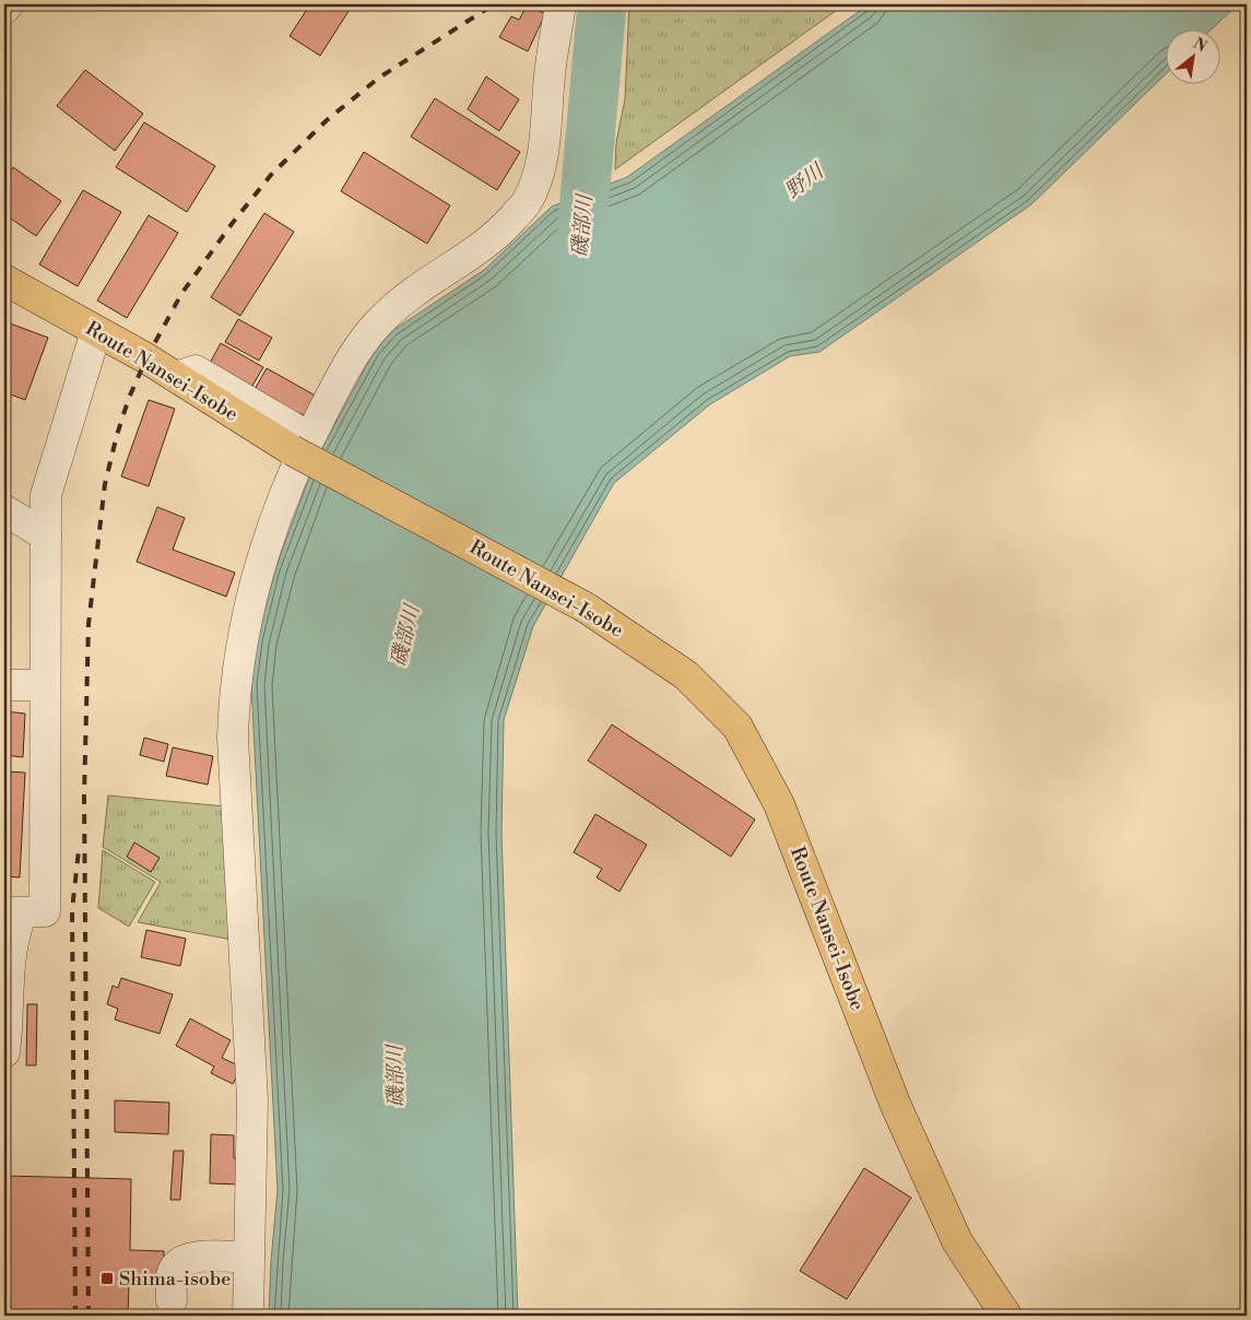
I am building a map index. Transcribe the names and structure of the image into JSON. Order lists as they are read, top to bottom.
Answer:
{
  "streets": {
    "main road": ["Route Nansei-Isobe"]
  },
  "water": ["野川", "磯部川"],
  "places": {
    "transit": ["Shima-isobe"]
  },
  "north": "top right"
}
